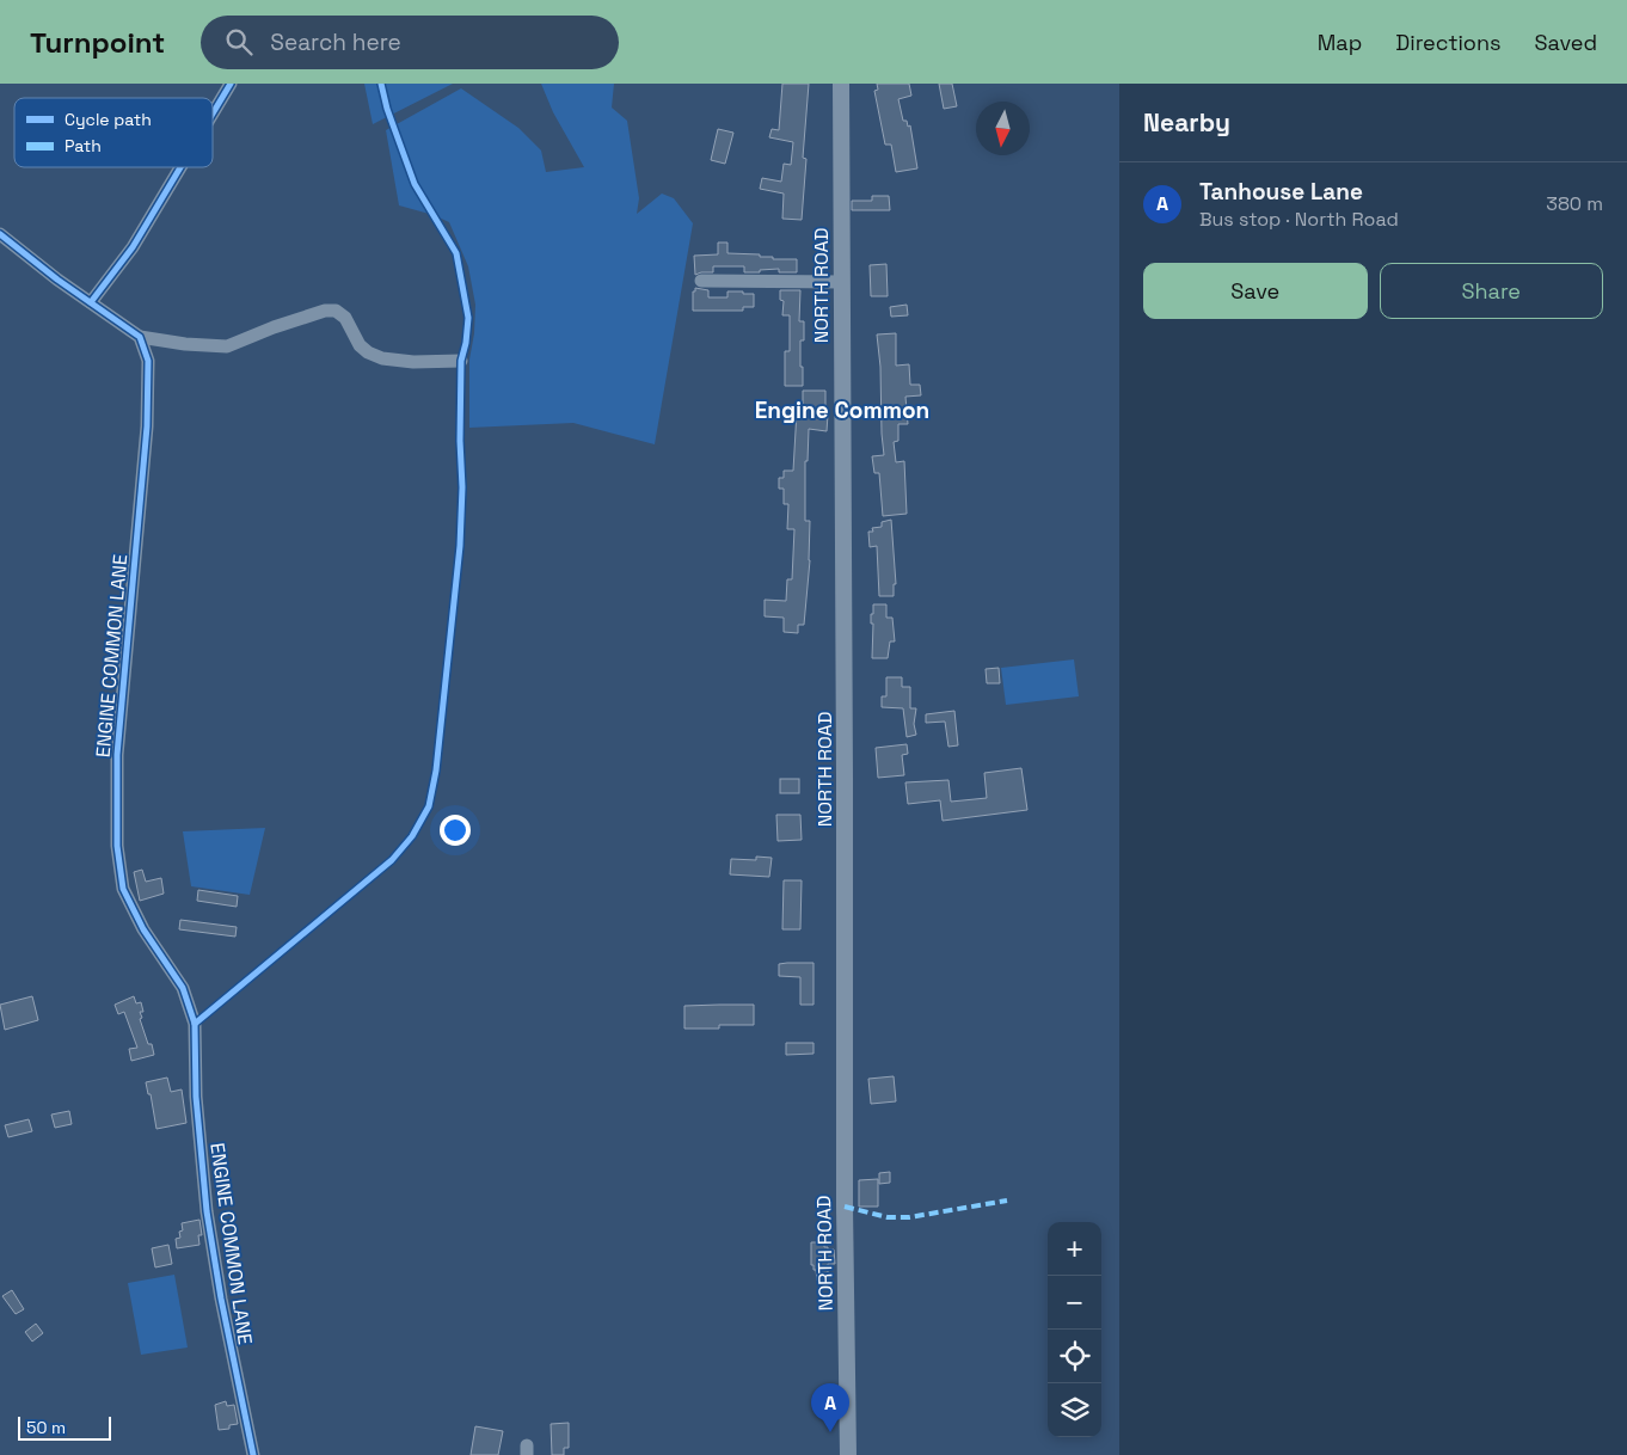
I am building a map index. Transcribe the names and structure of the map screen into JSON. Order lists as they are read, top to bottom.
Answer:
{
  "streets": {
    "street": ["NORTH ROAD", "ENGINE COMMON LANE"]
  },
  "districts": ["Engine Common"],
  "legend": ["Cycle path", "Path"],
  "scale_bar": "50 m",
  "north": "bottom",
  "page": {
    "header": "Turnpoint",
    "search": "Search here",
    "nav": ["Map", "Directions", "Saved"],
    "heading": "Nearby",
    "list": [
      {
        "mark": "A",
        "name": "Tanhouse Lane",
        "note": "Bus stop · North Road",
        "value": "380 m"
      }
    ],
    "buttons": ["Save", "Share"],
    "map_buttons": ["+", "−"],
    "pins": "A",
    "scale": "50 m"
  }
}
